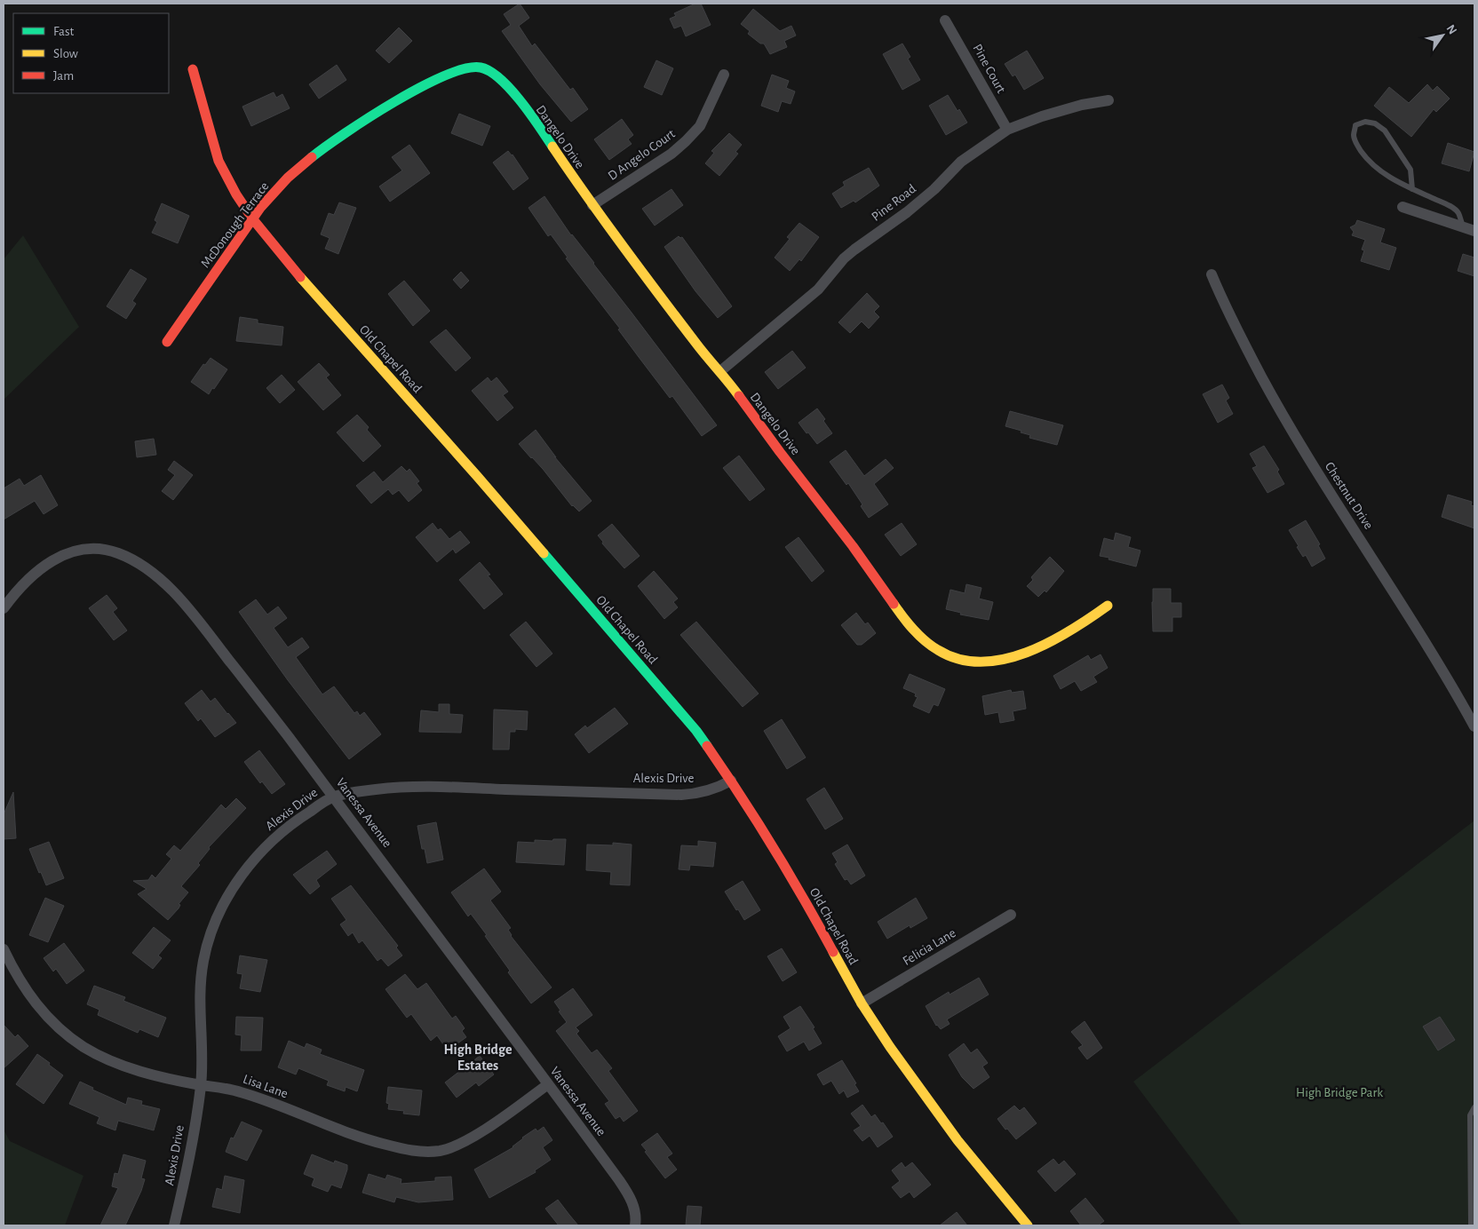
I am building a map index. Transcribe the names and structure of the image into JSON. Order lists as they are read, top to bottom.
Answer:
{
  "streets": {
    "street": [
      "Pine Court",
      "Dangelo Drive",
      "D Angelo Court",
      "Pine Road",
      "McDonough Terrace",
      "Old Chapel Road",
      "Chestnut Drive",
      "Alexis Drive",
      "Vanessa Avenue",
      "Felicia Lane",
      "Lisa Lane"
    ]
  },
  "crossings": [
    ["Pine Court", "Pine Road"],
    ["Dangelo Drive", "D Angelo Court"],
    ["Dangelo Drive", "Pine Road"],
    ["Dangelo Drive", "McDonough Terrace"],
    ["McDonough Terrace", "Old Chapel Road"],
    ["Old Chapel Road", "Alexis Drive"],
    ["Old Chapel Road", "Felicia Lane"],
    ["Alexis Drive", "Vanessa Avenue"],
    ["Alexis Drive", "Lisa Lane"],
    ["Vanessa Avenue", "Lisa Lane"]
  ],
  "districts": ["High Bridge Estates"],
  "parks": ["High Bridge Park"],
  "legend": ["Fast", "Slow", "Jam"],
  "north": "top right"
}
